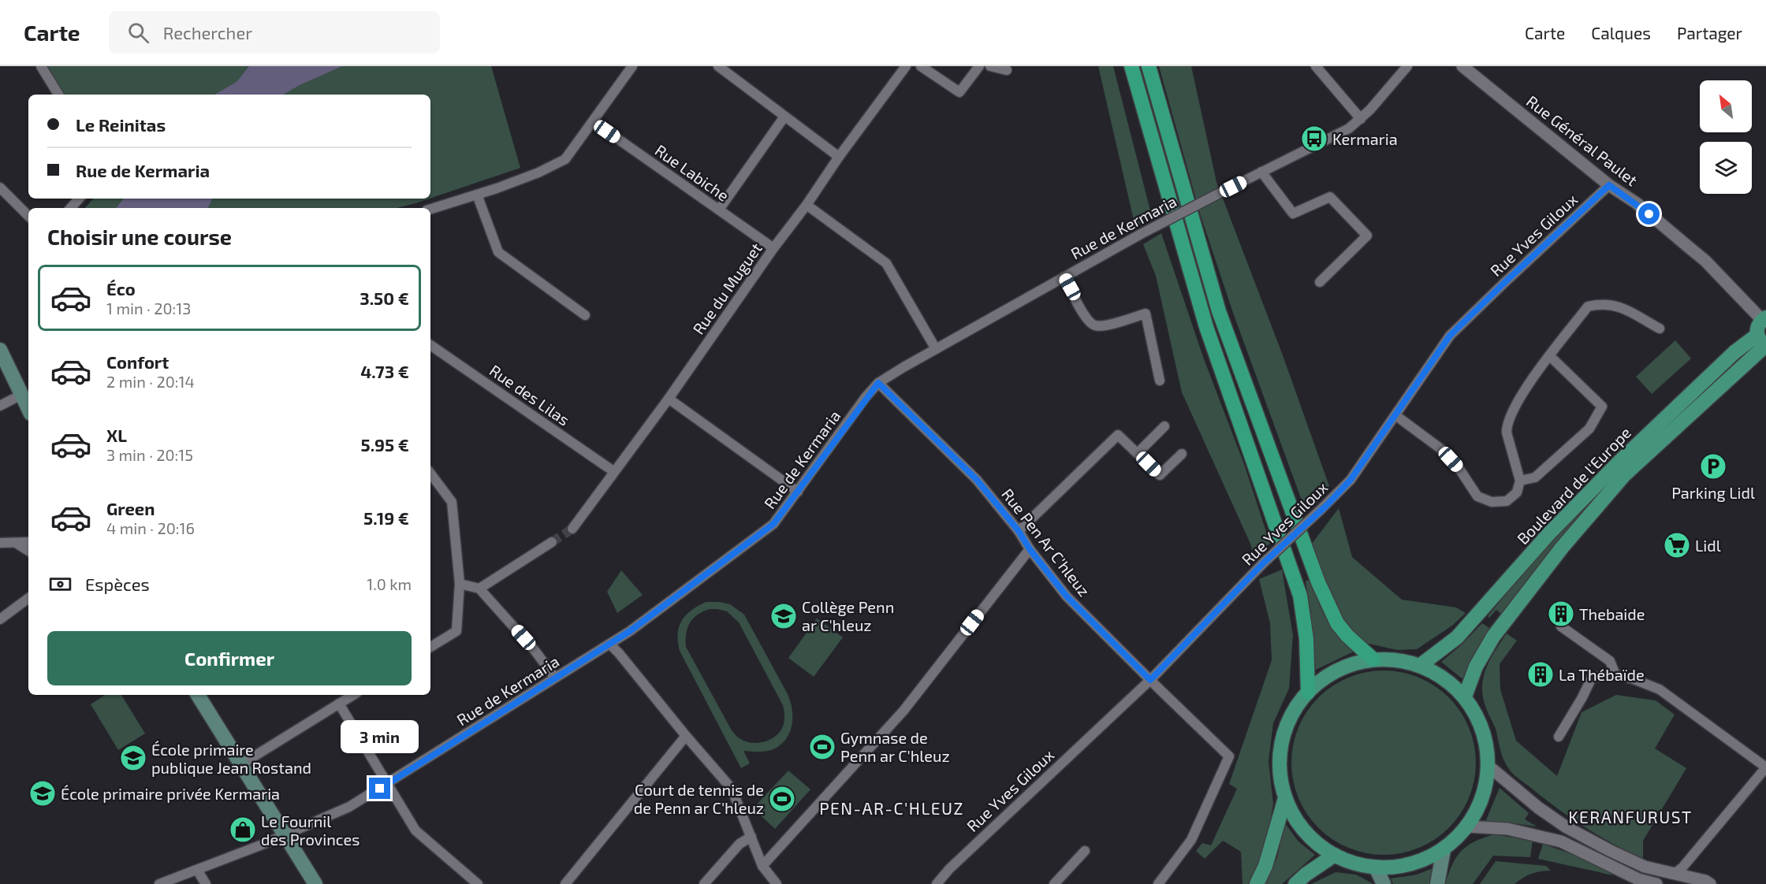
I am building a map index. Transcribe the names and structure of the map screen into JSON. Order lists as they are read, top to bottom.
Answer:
{
  "streets": {
    "main road": ["Boulevard de l'Europe"],
    "street": [
      "Rue Général Paulet",
      "Rue Labiche",
      "Rue de Kermaria",
      "Rue Yves Giloux",
      "Rue du Muguet",
      "Rue des Lilas",
      "Rue Pen Ar C'hleuz"
    ]
  },
  "crossings": [
    ["Rue Général Paulet", "Rue Yves Giloux"],
    ["Rue Labiche", "Rue du Muguet"],
    ["Rue de Kermaria", "Rue Pen Ar C'hleuz"],
    ["Rue Yves Giloux", "Rue Pen Ar C'hleuz"],
    ["Rue du Muguet", "Rue des Lilas"]
  ],
  "districts": ["PEN-AR-C'HLEUZ", "KERANFURUST"],
  "places": {
    "bus stop": ["Kermaria"],
    "parking": ["Parking Lidl"],
    "supermarket": ["Lidl"],
    "building": ["Thebaide", "La Thébaïde"],
    "school or university": ["Collège Penn ar C'hleuz", "École primaire publique Jean Rostand", "École primaire privée Kermaria"],
    "sports": ["Gymnase de Penn ar C'hleuz", "Court de tennis de de Penn ar C'hleuz"],
    "shop": ["Le Fournil des Provinces"]
  },
  "north": "top left",
  "page": {
    "header": "Carte",
    "search": "Rechercher",
    "nav": ["Carte", "Calques", "Partager"],
    "banner": ["Le Reinitas", "Rue de Kermaria"],
    "heading": "Choisir une course",
    "list": [
      {
        "name": "Éco",
        "note": "1 min · 20:13",
        "value": "3.50 €"
      },
      {
        "name": "Confort",
        "note": "2 min · 20:14",
        "value": "4.73 €"
      },
      {
        "name": "XL",
        "note": "3 min · 20:15",
        "value": "5.95 €"
      },
      {
        "name": "Green",
        "note": "4 min · 20:16",
        "value": "5.19 €"
      }
    ],
    "pay": ["Espèces", "1.0 km"],
    "buttons": "Confirmer",
    "bubble": "3 min"
  }
}
